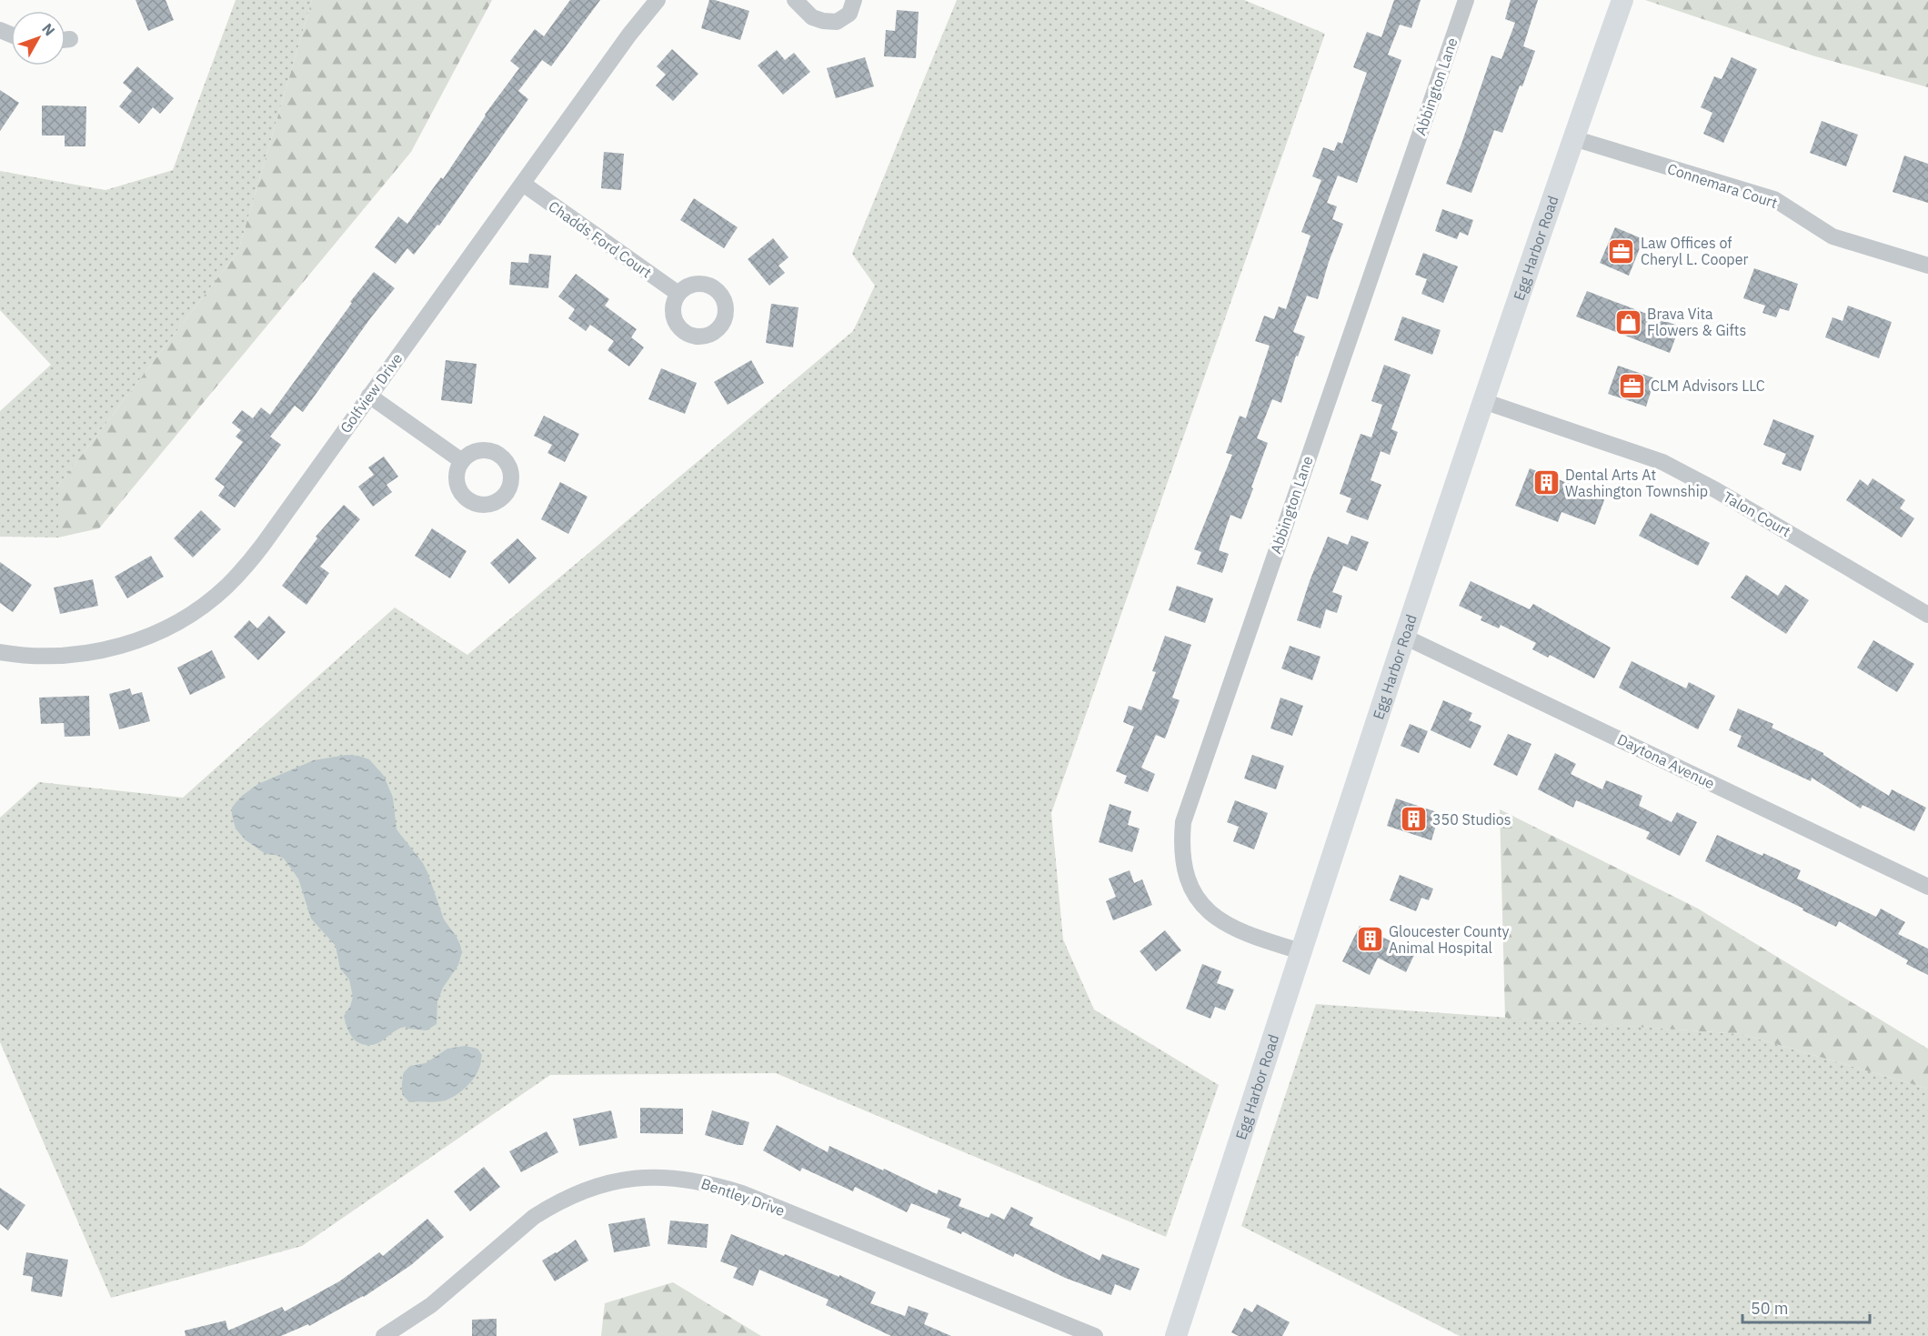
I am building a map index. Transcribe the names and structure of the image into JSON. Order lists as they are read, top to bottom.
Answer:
{
  "streets": {
    "main road": ["Egg Harbor Road"],
    "street": [
      "Abbington Lane",
      "Connemara Court",
      "Chadds Ford Court",
      "Golfview Drive",
      "Talon Court",
      "Daytona Avenue",
      "Bentley Drive"
    ]
  },
  "crossings": [
    ["Abbington Lane", "Egg Harbor Road"],
    ["Connemara Court", "Egg Harbor Road"],
    ["Chadds Ford Court", "Golfview Drive"],
    ["Egg Harbor Road", "Talon Court"],
    ["Egg Harbor Road", "Daytona Avenue"]
  ],
  "places": {
    "office": ["Law Offices of Cheryl L. Cooper", "CLM Advisors LLC"],
    "shop": ["Brava Vita Flowers & Gifts"],
    "building": ["Dental Arts At Washington Township", "350 Studios", "Gloucester County Animal Hospital"]
  },
  "scale_bar": "50 m",
  "north": "top right"
}
